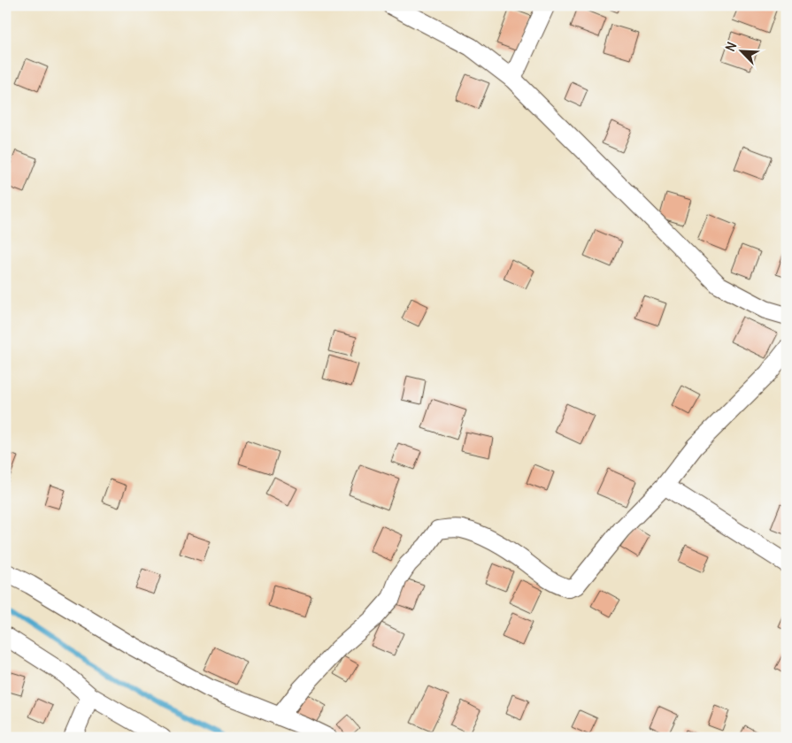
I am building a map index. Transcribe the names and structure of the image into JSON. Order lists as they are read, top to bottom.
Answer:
{
  "north": "top left"
}
